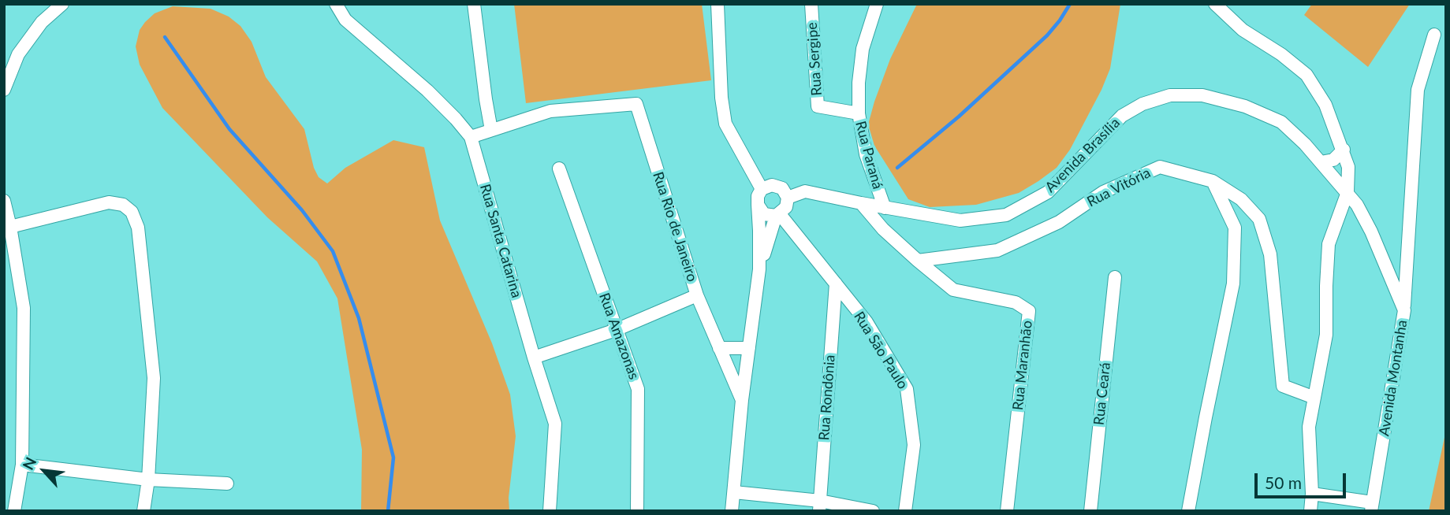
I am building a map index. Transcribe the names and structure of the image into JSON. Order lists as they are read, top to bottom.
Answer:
{
  "streets": {
    "street": [
      "Rua Sergipe",
      "Rua Paraná",
      "Avenida Brasília",
      "Rua Vitória",
      "Rua Rio de Janeiro",
      "Rua Santa Catarina",
      "Rua Amazonas",
      "Rua São Paulo",
      "Rua Maranhão",
      "Avenida Montanha",
      "Rua Ceará",
      "Rua Rondônia"
    ]
  },
  "crossings": [
    ["Rua Sergipe", "Rua Paraná"],
    ["Rua Paraná", "Avenida Brasília"],
    ["Avenida Brasília", "Rua Rio de Janeiro"],
    ["Avenida Brasília", "Rua São Paulo"],
    ["Avenida Brasília", "Avenida Montanha"],
    ["Rua Vitória", "Rua Maranhão"],
    ["Rua Rio de Janeiro", "Rua São Paulo"],
    ["Rua São Paulo", "Rua Rondônia"]
  ],
  "scale_bar": "50 m",
  "north": "top left"
}
